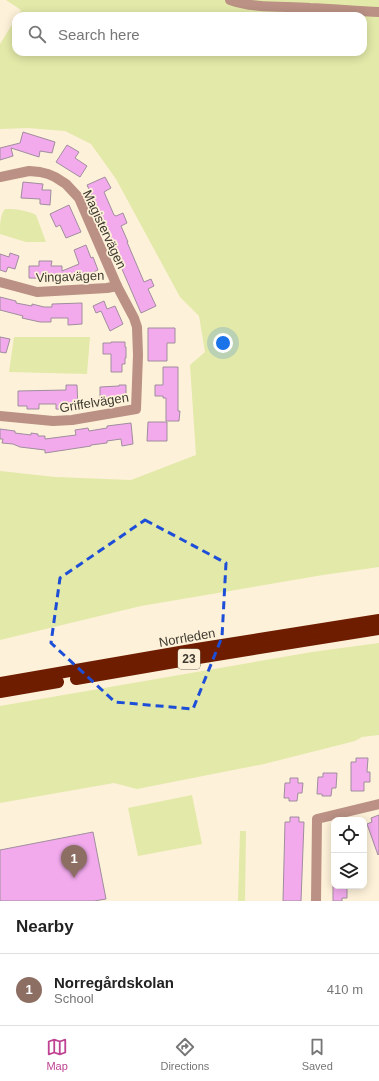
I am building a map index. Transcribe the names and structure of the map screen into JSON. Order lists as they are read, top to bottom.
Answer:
{
  "streets": {
    "highway": ["Norrleden", "23"],
    "street": ["Magistervägen", "Vingavägen", "Griffelvägen"]
  },
  "crossings": [
    ["Magistervägen", "Vingavägen"],
    ["Magistervägen", "Griffelvägen"],
    ["Vingavägen", "Griffelvägen"]
  ],
  "page": {
    "search": "Search here",
    "pins": "1",
    "heading": "Nearby",
    "list": [
      {
        "mark": "1",
        "name": "Norregårdskolan",
        "note": "School",
        "value": "410 m"
      }
    ],
    "nav": ["Map", "Directions", "Saved"]
  }
}
